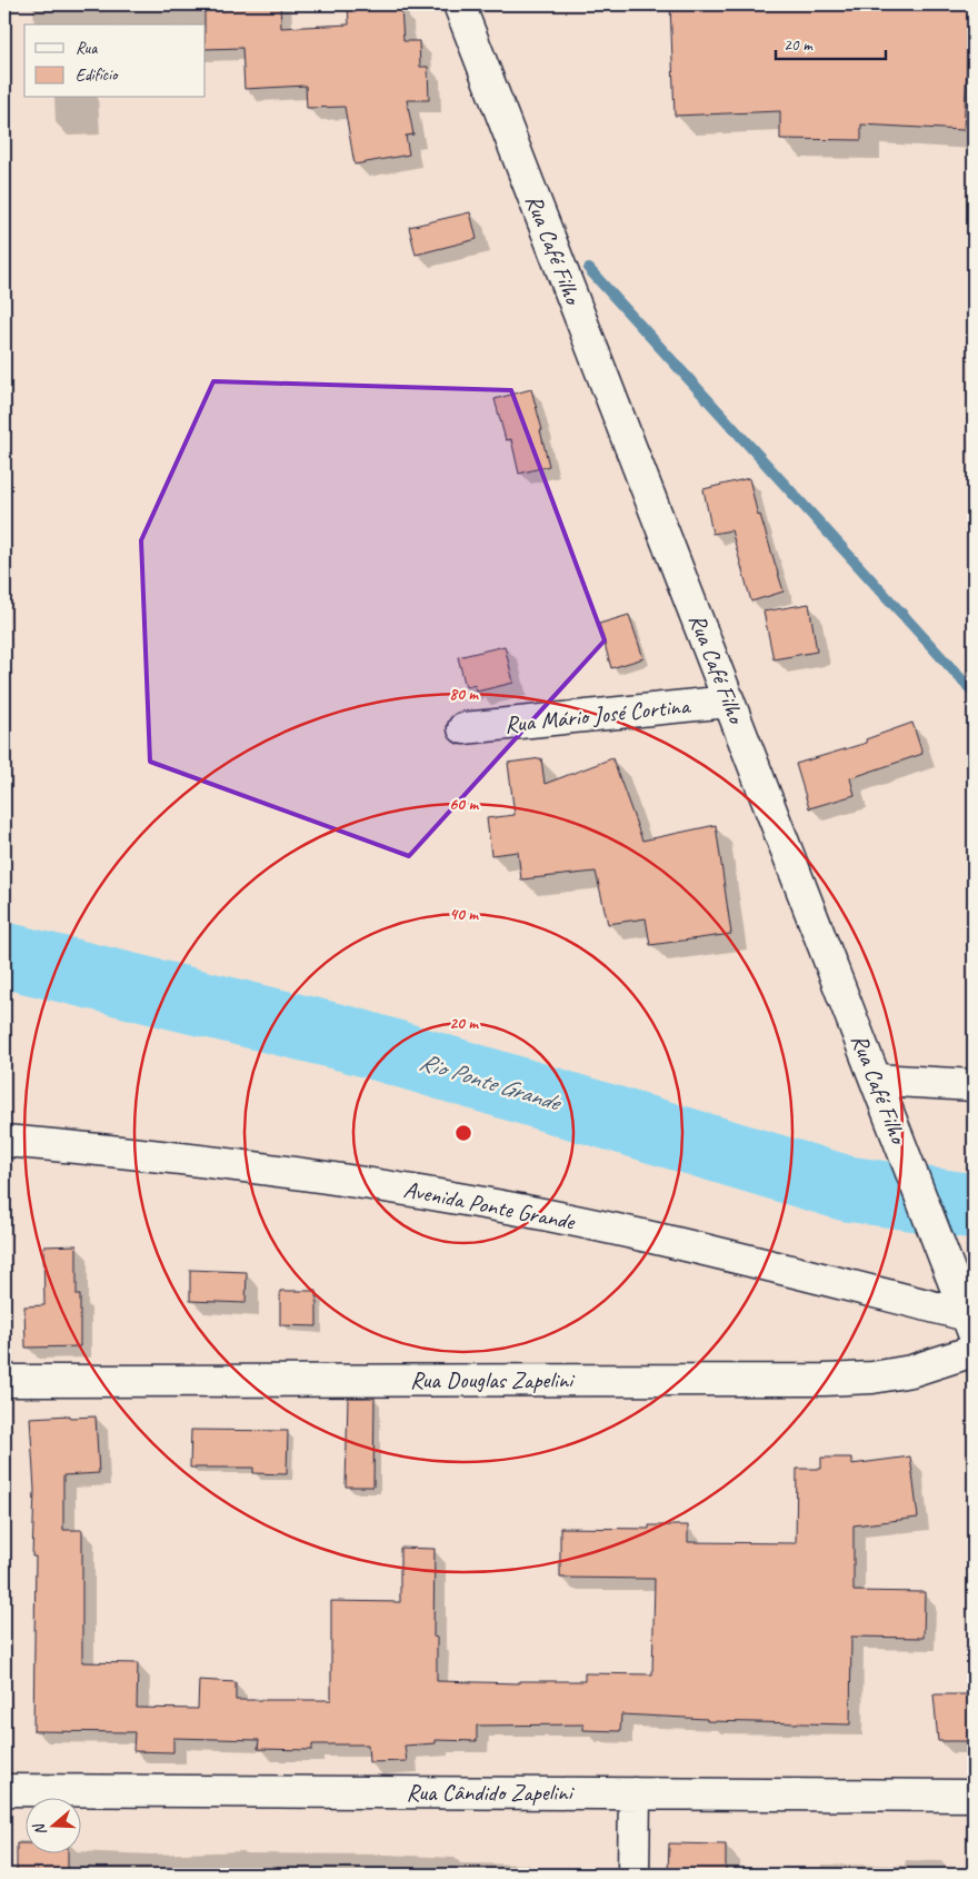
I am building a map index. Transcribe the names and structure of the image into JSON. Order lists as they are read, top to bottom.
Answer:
{
  "streets": {
    "street": [
      "Rua Café Filho",
      "Rua Mário José Cortina",
      "Avenida Ponte Grande",
      "Rua Douglas Zapelini",
      "Rua Cândido Zapelini"
    ]
  },
  "crossings": [
    ["Rua Café Filho", "Rua Mário José Cortina"],
    ["Rua Café Filho", "Avenida Ponte Grande"]
  ],
  "water": ["Rio Ponte Grande"],
  "legend": ["Rua", "Edifício"],
  "scale_bar": "20 m",
  "north": "left",
  "rings": [
    "80 m",
    "60 m",
    "40 m",
    "20 m"
  ]
}
